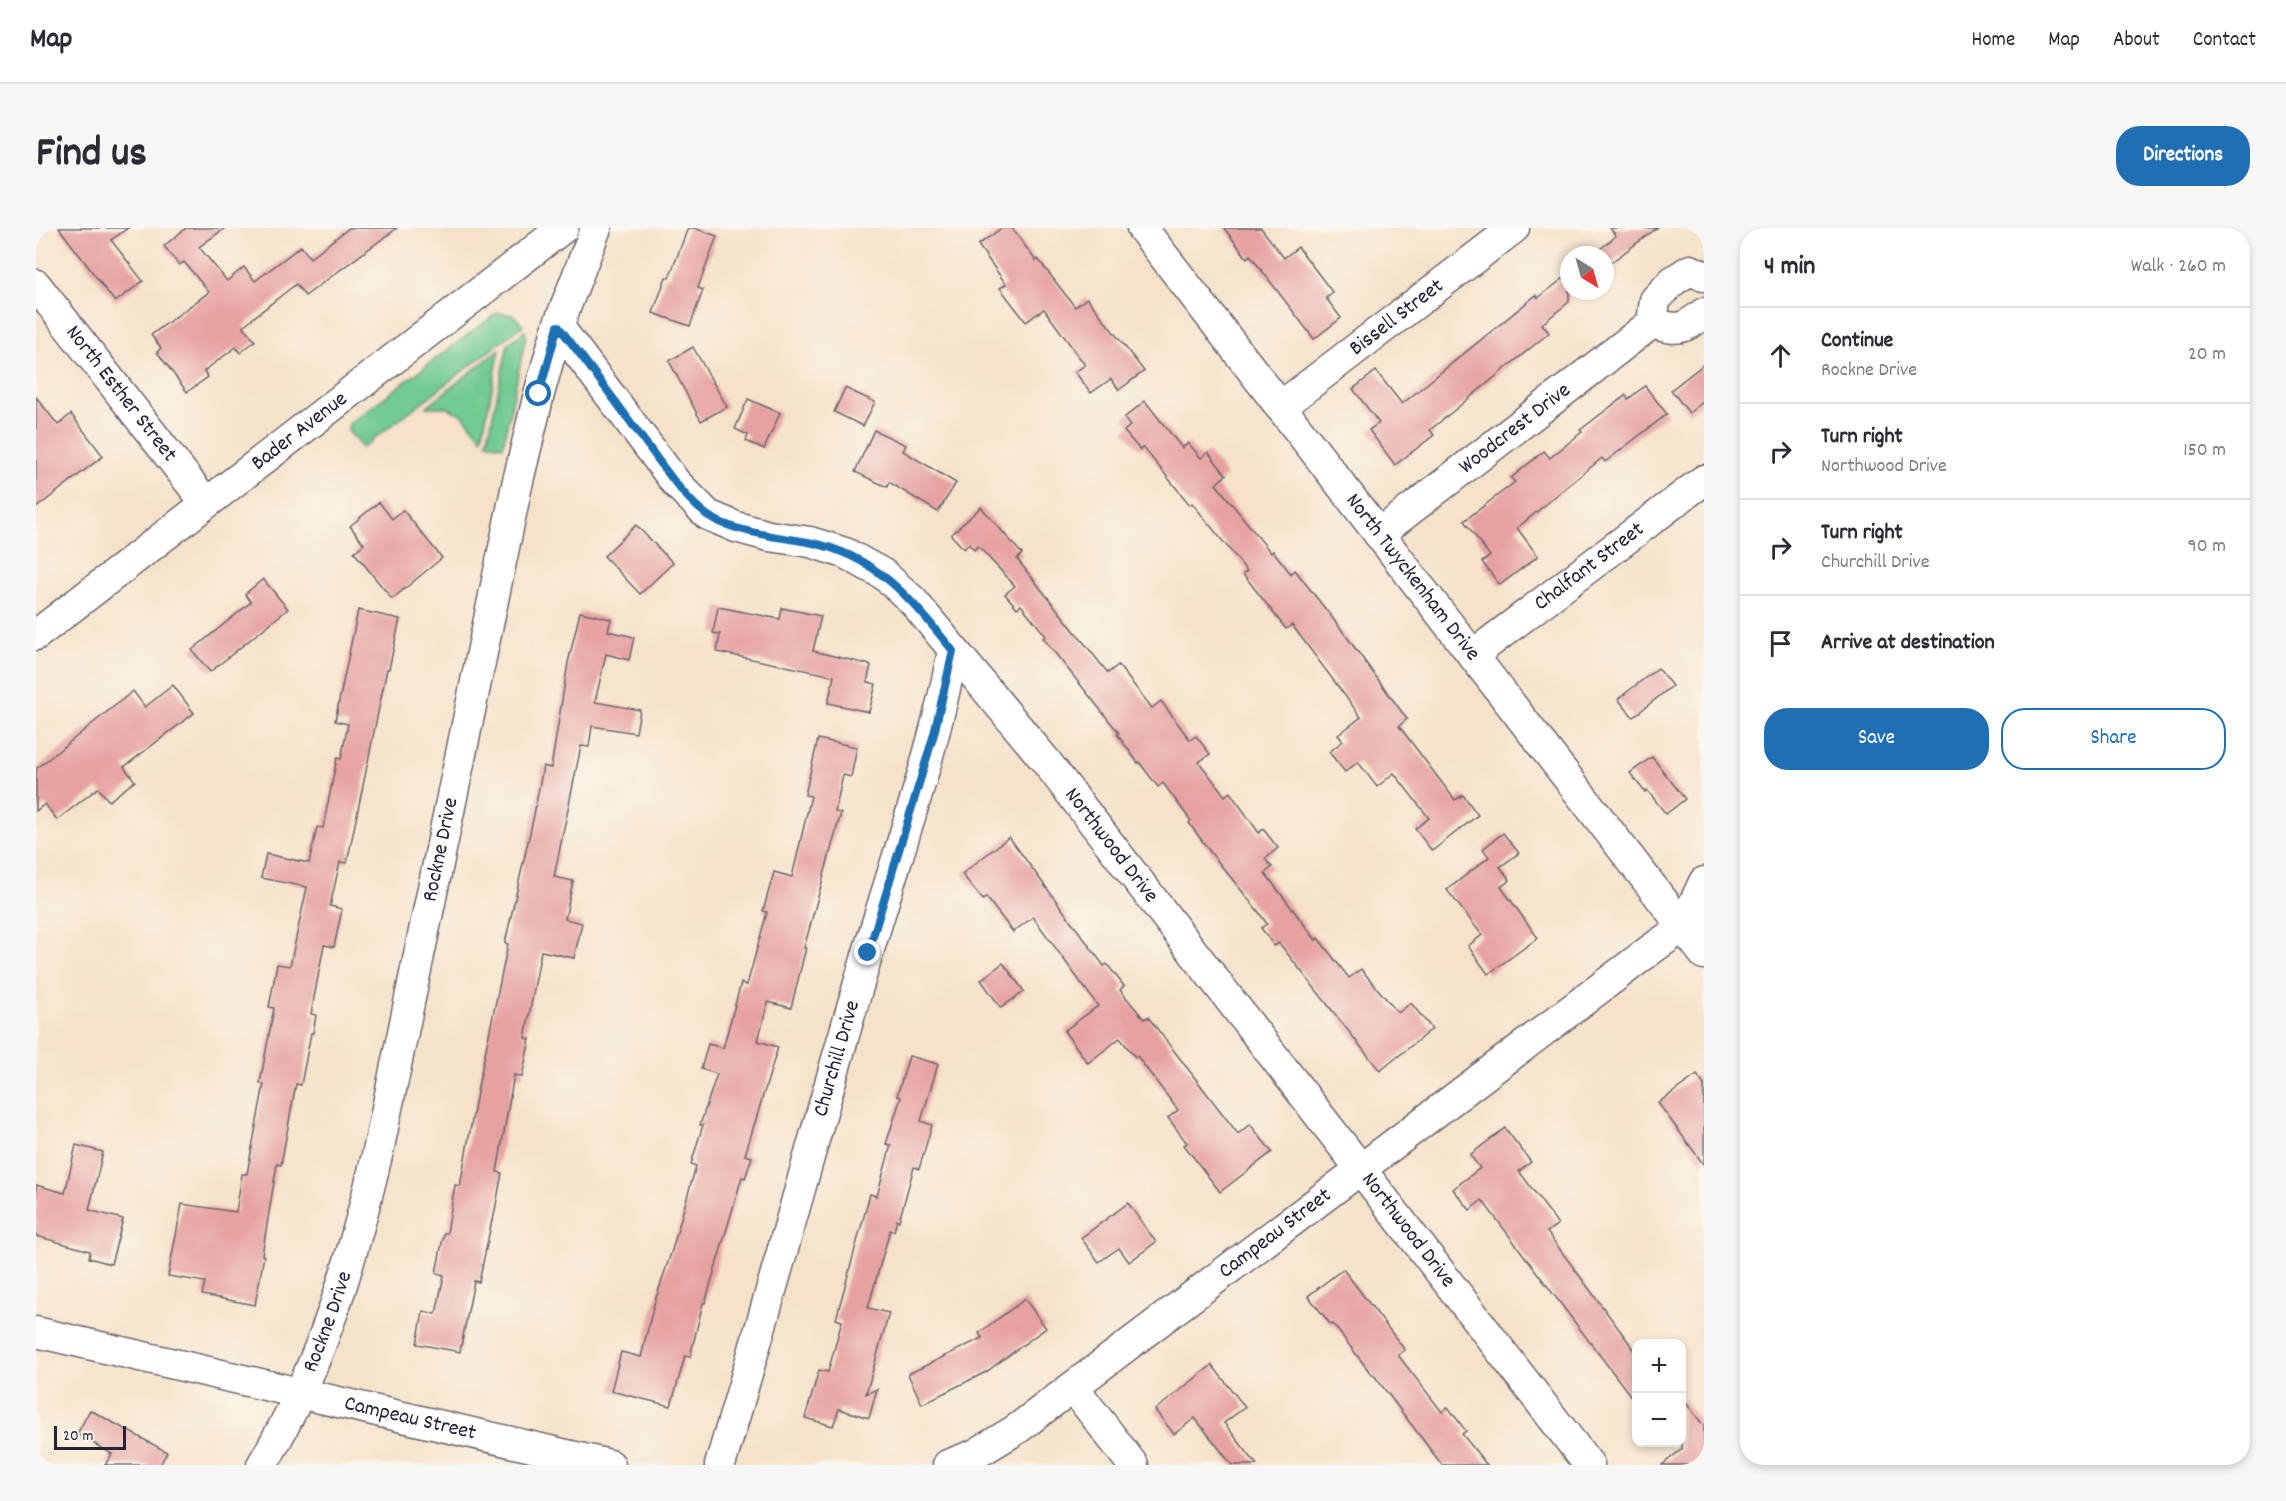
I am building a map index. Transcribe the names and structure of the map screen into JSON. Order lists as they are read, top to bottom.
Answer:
{
  "streets": {
    "street": [
      "Bissell Street",
      "North Esther Street",
      "Woodcrest Drive",
      "Bader Avenue",
      "Chalfant Street",
      "North Twyckenham Drive",
      "Northwood Drive",
      "Rockne Drive",
      "Churchill Drive",
      "Campeau Street"
    ]
  },
  "crossings": [
    ["Bissell Street", "North Twyckenham Drive"],
    ["North Esther Street", "Bader Avenue"],
    ["Woodcrest Drive", "North Twyckenham Drive"],
    ["Chalfant Street", "North Twyckenham Drive"],
    ["North Twyckenham Drive", "Campeau Street"],
    ["Northwood Drive", "Rockne Drive"],
    ["Northwood Drive", "Churchill Drive"],
    ["Northwood Drive", "Campeau Street"],
    ["Rockne Drive", "Campeau Street"]
  ],
  "scale_bar": "20 m",
  "north": "bottom right",
  "page": {
    "header": "Map",
    "nav": [
      "Home",
      "Map",
      "About",
      "Contact"
    ],
    "title": "Find us",
    "buttons": [
      "Directions",
      ["Save", "Share"]
    ],
    "heading": ["4 min", "Walk · 260 m"],
    "list": [
      ["Continue", "Rockne Drive", "20 m"],
      ["Turn right", "Northwood Drive", "150 m"],
      ["Turn right", "Churchill Drive", "90 m"],
      "Arrive at destination"
    ],
    "map_buttons": ["+", "−"],
    "scale": "20 m"
  }
}
